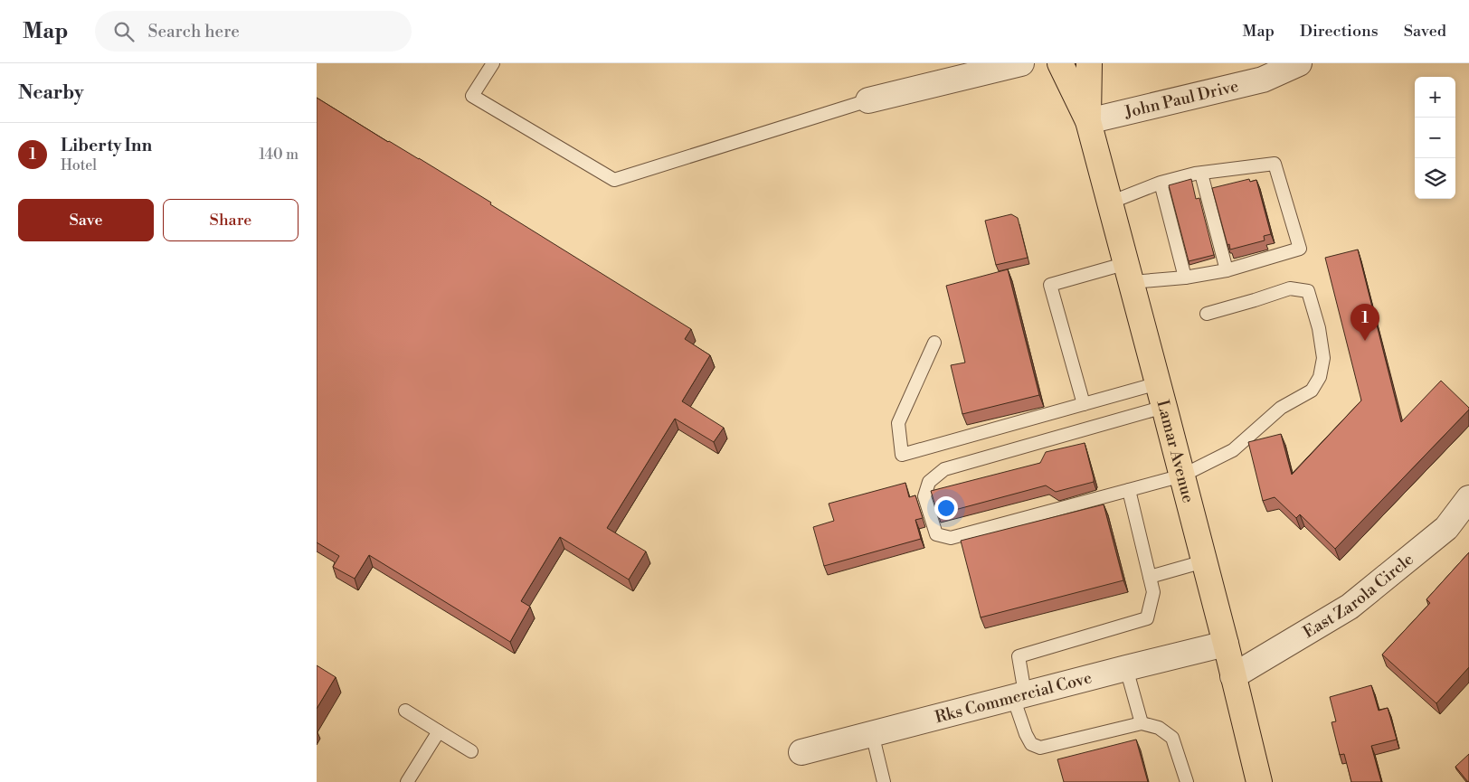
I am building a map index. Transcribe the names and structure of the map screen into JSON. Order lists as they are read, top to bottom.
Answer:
{
  "streets": {
    "main road": ["Lamar Avenue"],
    "street": ["John Paul Drive", "East Zarola Circle", "Rks Commercial Cove"]
  },
  "crossings": [
    ["John Paul Drive", "Lamar Avenue"],
    ["Lamar Avenue", "East Zarola Circle"],
    ["Lamar Avenue", "Rks Commercial Cove"]
  ],
  "page": {
    "header": "Map",
    "search": "Search here",
    "nav": ["Map", "Directions", "Saved"],
    "heading": "Nearby",
    "map_buttons": ["+", "−"],
    "list": [
      {
        "mark": "1",
        "name": "Liberty Inn",
        "note": "Hotel",
        "value": "140 m"
      }
    ],
    "buttons": ["Save", "Share"],
    "pins": "1"
  }
}
